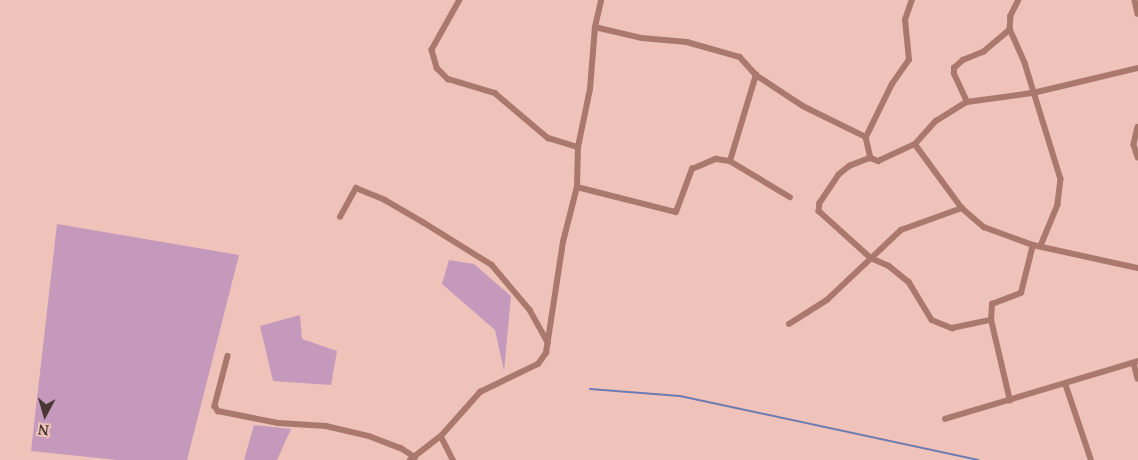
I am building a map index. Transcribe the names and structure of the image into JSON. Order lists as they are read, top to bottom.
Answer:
{
  "north": "bottom"
}
